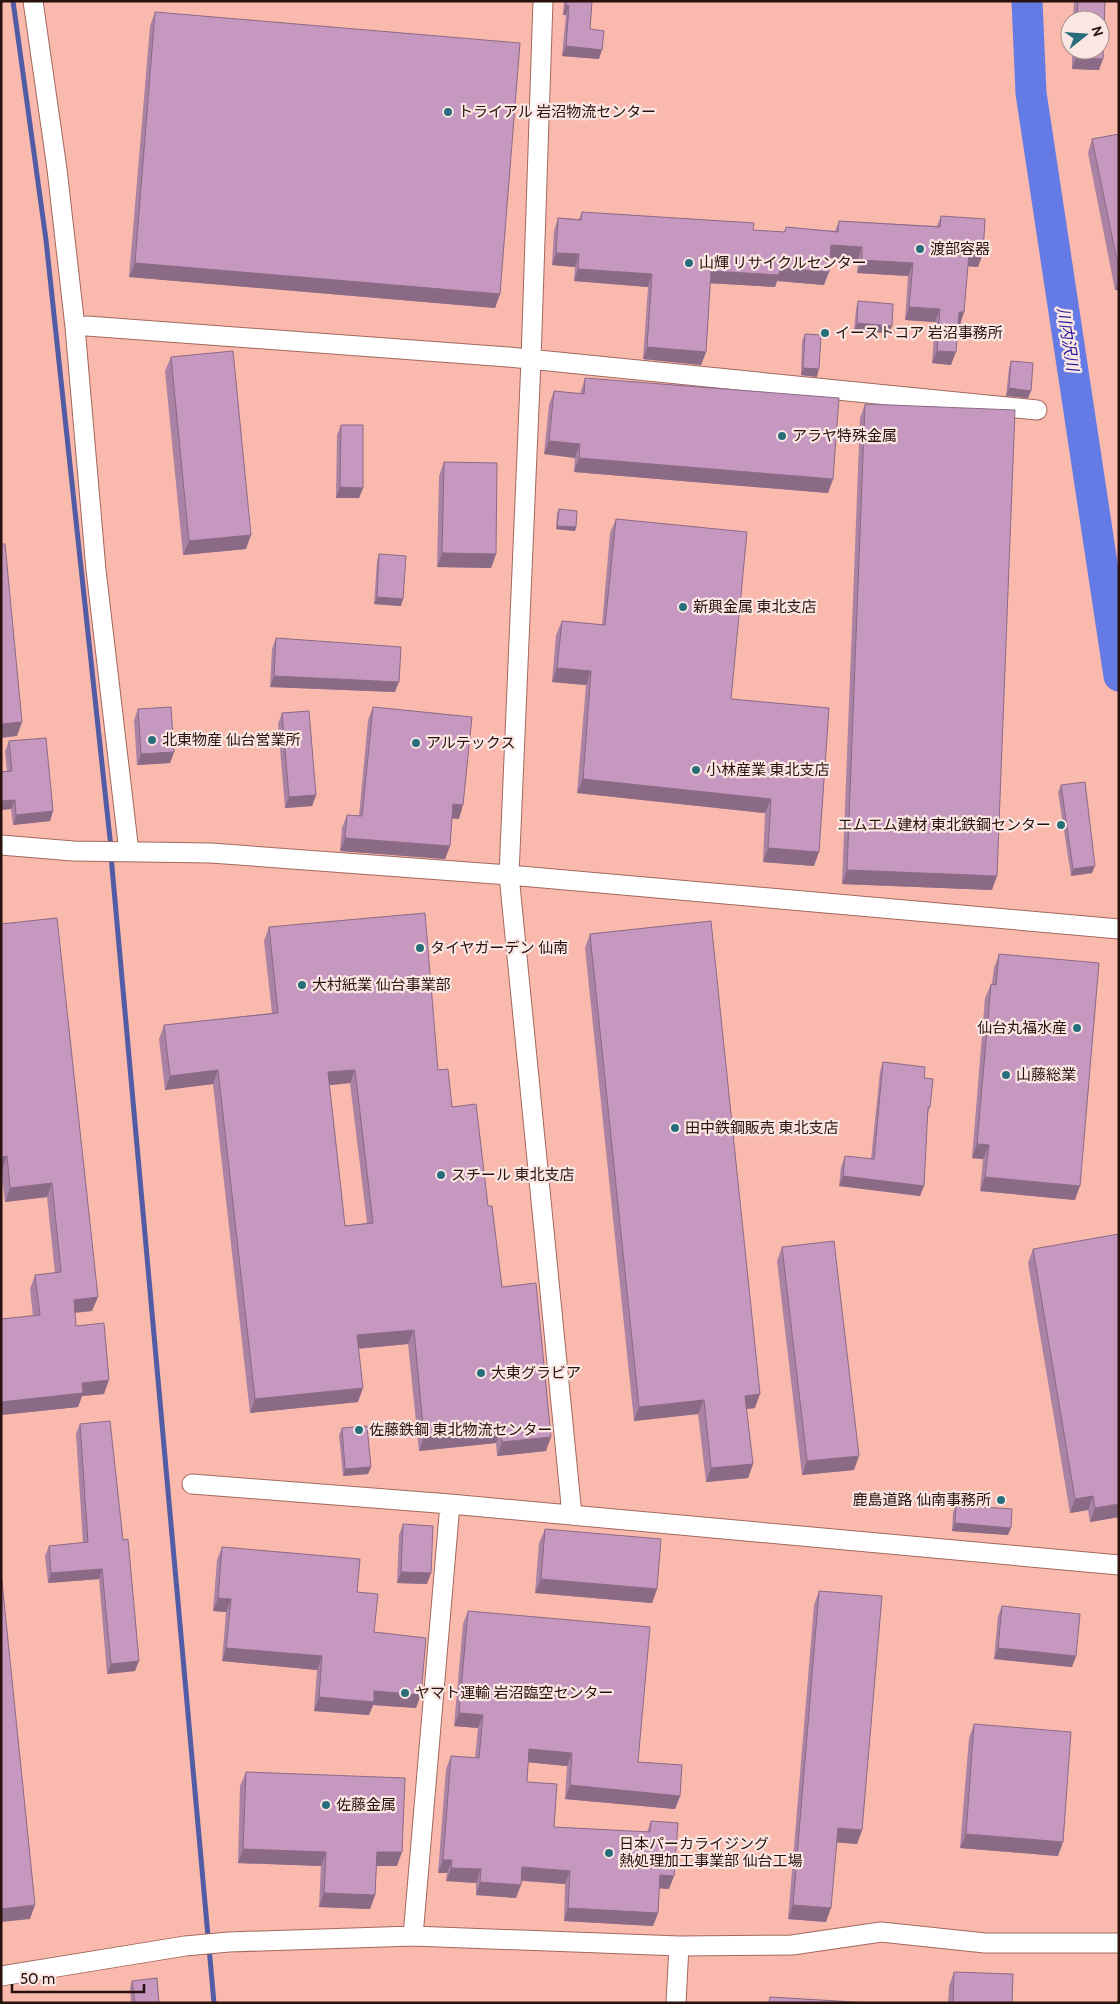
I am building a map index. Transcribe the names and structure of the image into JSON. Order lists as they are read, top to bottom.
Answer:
{
  "water": ["川内沢川"],
  "places": [
    "トライアル 岩沼物流センター",
    "渡部容器",
    "山輝 リサイクルセンター",
    "イーストコア 岩沼事務所",
    "アラヤ特殊金属",
    "新興金属 東北支店",
    "北東物産 仙台営業所",
    "アルテックス",
    "小林産業 東北支店",
    "エムエム建材 東北鉄鋼センター",
    "タイヤガーデン 仙南",
    "大村紙業 仙台事業部",
    "仙台丸福水産",
    "山藤総業",
    "田中鉄鋼販売 東北支店",
    "スチール 東北支店",
    "大東グラビア",
    "佐藤鉄鋼 東北物流センター",
    "鹿島道路 仙南事務所",
    "ヤマト運輸 岩沼臨空センター",
    "佐藤金属",
    "日本パーカライジング 熱処理加工事業部 仙台工場"
  ],
  "scale_bar": "50 m",
  "north": "right"
}
